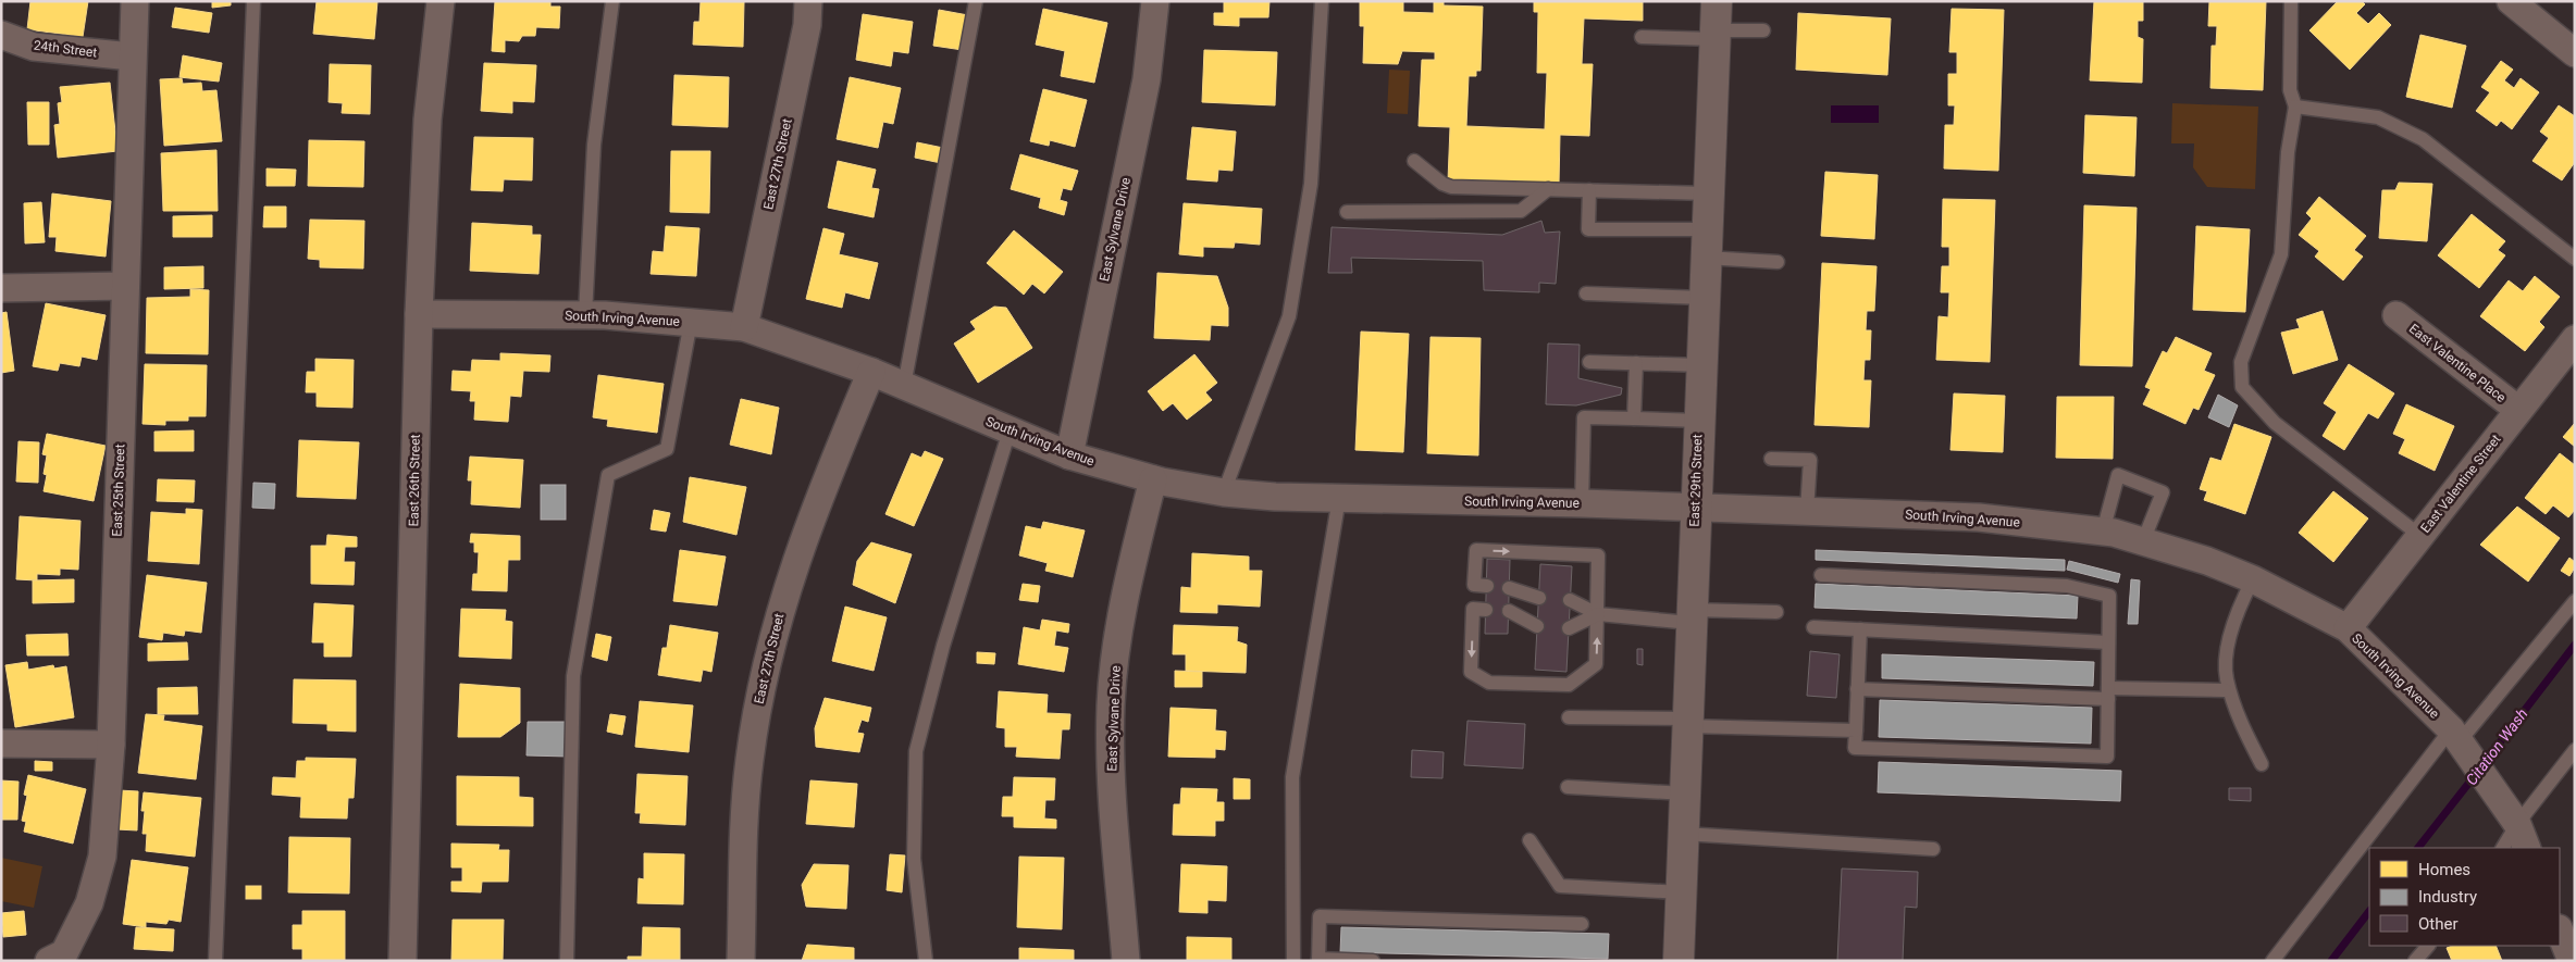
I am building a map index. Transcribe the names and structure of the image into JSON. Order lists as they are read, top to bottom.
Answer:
{
  "streets": {
    "street": [
      "24th Street",
      "East 27th Street",
      "East Sylvane Drive",
      "South Irving Avenue",
      "East Valentine Place",
      "East 26th Street",
      "East 29th Street",
      "East Valentine Street",
      "East 25th Street"
    ]
  },
  "crossings": [
    ["24th Street", "East 25th Street"],
    ["East 27th Street", "South Irving Avenue"],
    ["East Sylvane Drive", "South Irving Avenue"],
    ["South Irving Avenue", "East 26th Street"],
    ["South Irving Avenue", "East 29th Street"],
    ["South Irving Avenue", "East Valentine Street"],
    ["East Valentine Place", "East Valentine Street"]
  ],
  "water": ["Citation Wash"],
  "legend": ["Homes", "Industry", "Other"]
}
